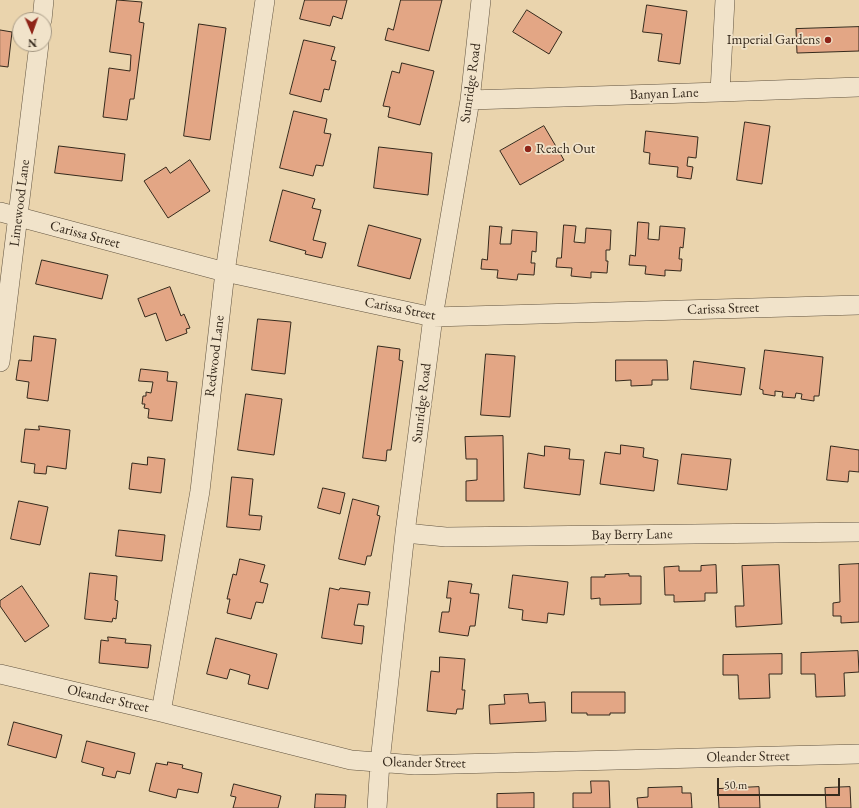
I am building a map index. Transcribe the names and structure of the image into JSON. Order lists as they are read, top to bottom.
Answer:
{
  "streets": {
    "street": [
      "Sunridge Road",
      "Banyan Lane",
      "Limewood Lane",
      "Carissa Street",
      "Redwood Lane",
      "Bay Berry Lane",
      "Oleander Street"
    ]
  },
  "crossings": [
    ["Sunridge Road", "Banyan Lane"],
    ["Sunridge Road", "Carissa Street"],
    ["Sunridge Road", "Bay Berry Lane"],
    ["Sunridge Road", "Oleander Street"],
    ["Limewood Lane", "Carissa Street"],
    ["Carissa Street", "Redwood Lane"],
    ["Redwood Lane", "Oleander Street"]
  ],
  "places": ["Imperial Gardens", "Reach Out"],
  "scale_bar": "50 m",
  "north": "bottom"
}
